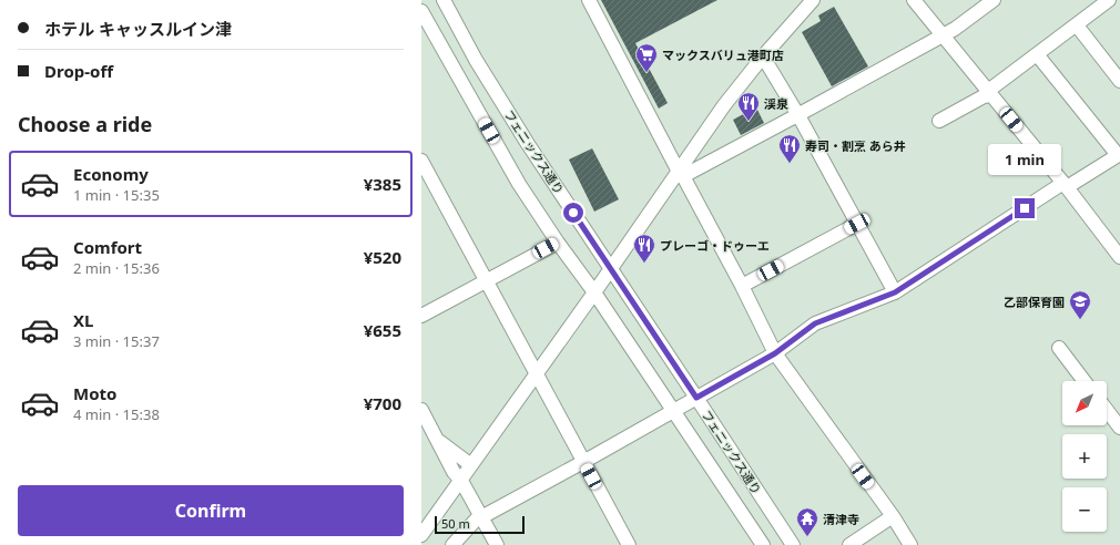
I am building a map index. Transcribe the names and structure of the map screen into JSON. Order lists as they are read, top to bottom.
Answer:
{
  "streets": {
    "street": ["フェニックス通り"]
  },
  "places": {
    "supermarket": ["マックスバリュ港町店"],
    "restaurant": ["渓泉", "寿司・割烹 あら井", "プレーゴ・ドゥーエ"],
    "school or university": ["乙部保育園"],
    "temple": ["清津寺"]
  },
  "scale_bar": "50 m",
  "north": "bottom left",
  "page": {
    "banner": ["ホテル キャッスルイン津", "Drop-off"],
    "heading": "Choose a ride",
    "bubble": "1 min",
    "list": [
      {
        "name": "Economy",
        "note": "1 min · 15:35",
        "value": "¥385"
      },
      {
        "name": "Comfort",
        "note": "2 min · 15:36",
        "value": "¥520"
      },
      {
        "name": "XL",
        "note": "3 min · 15:37",
        "value": "¥655"
      },
      {
        "name": "Moto",
        "note": "4 min · 15:38",
        "value": "¥700"
      }
    ],
    "map_buttons": ["+", "−"],
    "buttons": "Confirm",
    "scale": "50 m"
  }
}
